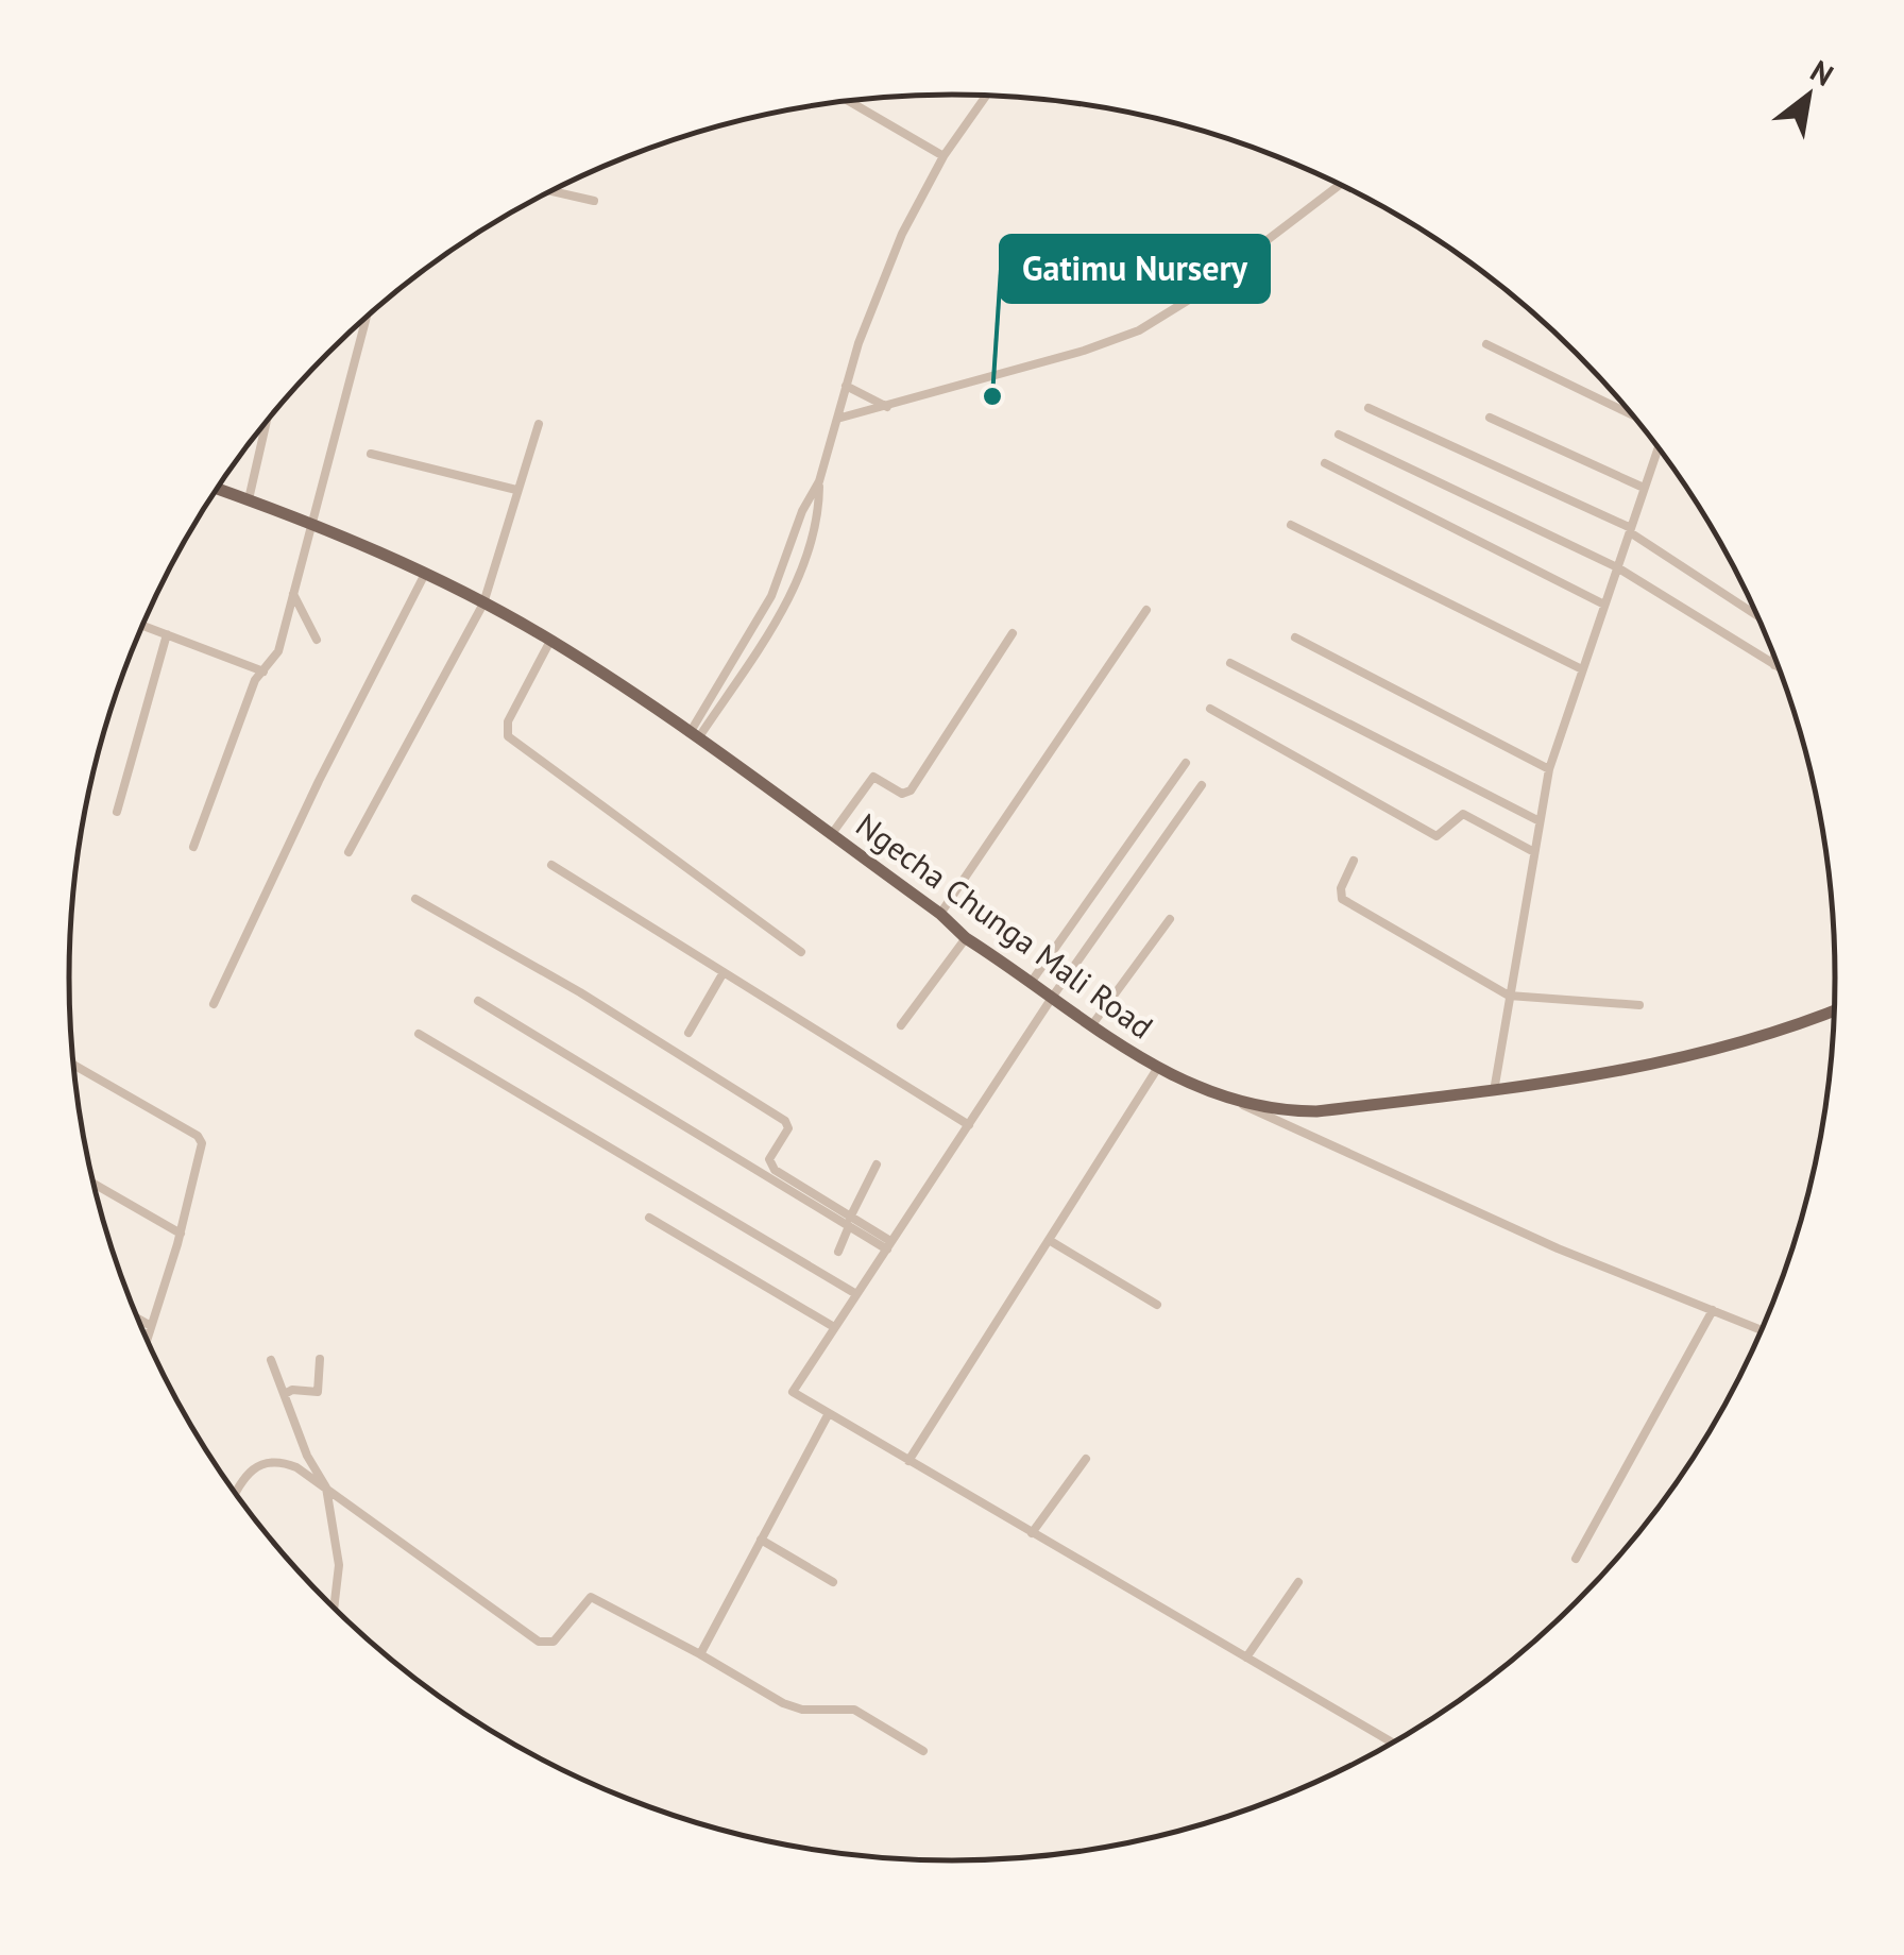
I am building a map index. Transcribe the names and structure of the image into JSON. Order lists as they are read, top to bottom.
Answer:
{
  "streets": {
    "main road": ["Ngecha Chunga Mali Road"]
  },
  "places": ["Gatimu Nursery"],
  "north": "top right"
}
